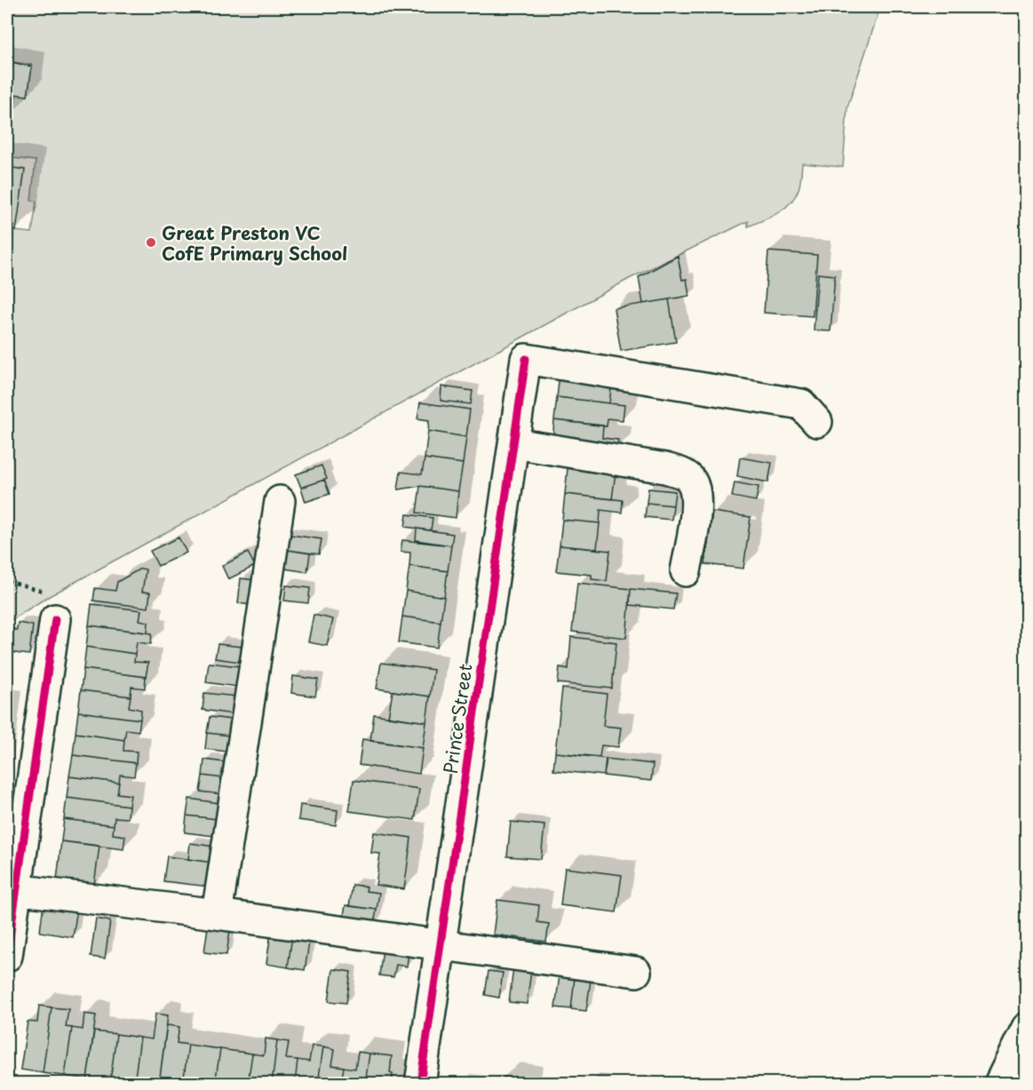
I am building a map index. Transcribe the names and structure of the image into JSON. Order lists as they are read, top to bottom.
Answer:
{
  "streets": {
    "street": ["Prince Street"]
  },
  "places": ["Great Preston VC CofE Primary School"]
}
